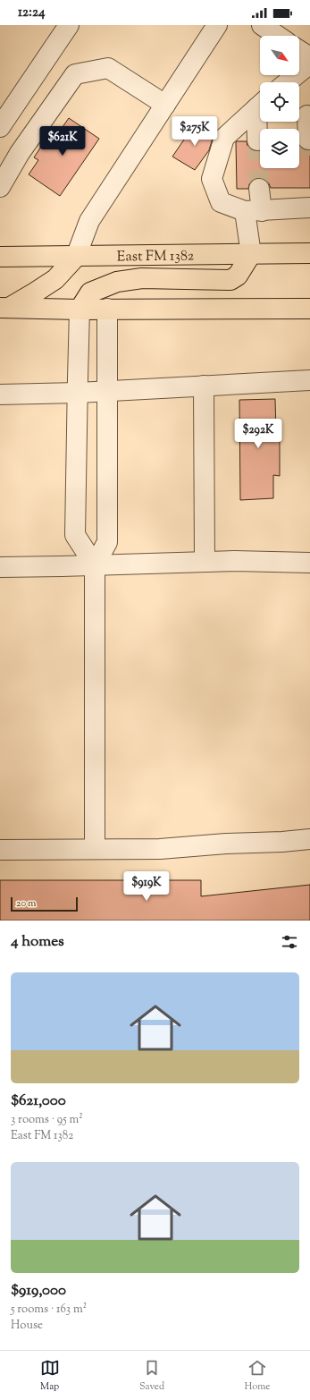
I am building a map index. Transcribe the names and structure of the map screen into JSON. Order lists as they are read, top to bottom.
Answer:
{
  "streets": {
    "main road": ["East FM 1382"]
  },
  "scale_bar": "20 m",
  "north": "bottom right",
  "page": {
    "status": "12:24",
    "price": [
      "$275K",
      "$621K",
      "$292K",
      "$919K"
    ],
    "scale": "20 m",
    "heading": "4 homes",
    "list": [
      {
        "name": "$621,000",
        "note": "3 rooms · 95 m² · East FM 1382"
      },
      {
        "name": "$919,000",
        "note": "5 rooms · 163 m² · House"
      }
    ],
    "tabs": ["Map", "Saved", "Home"]
  }
}
